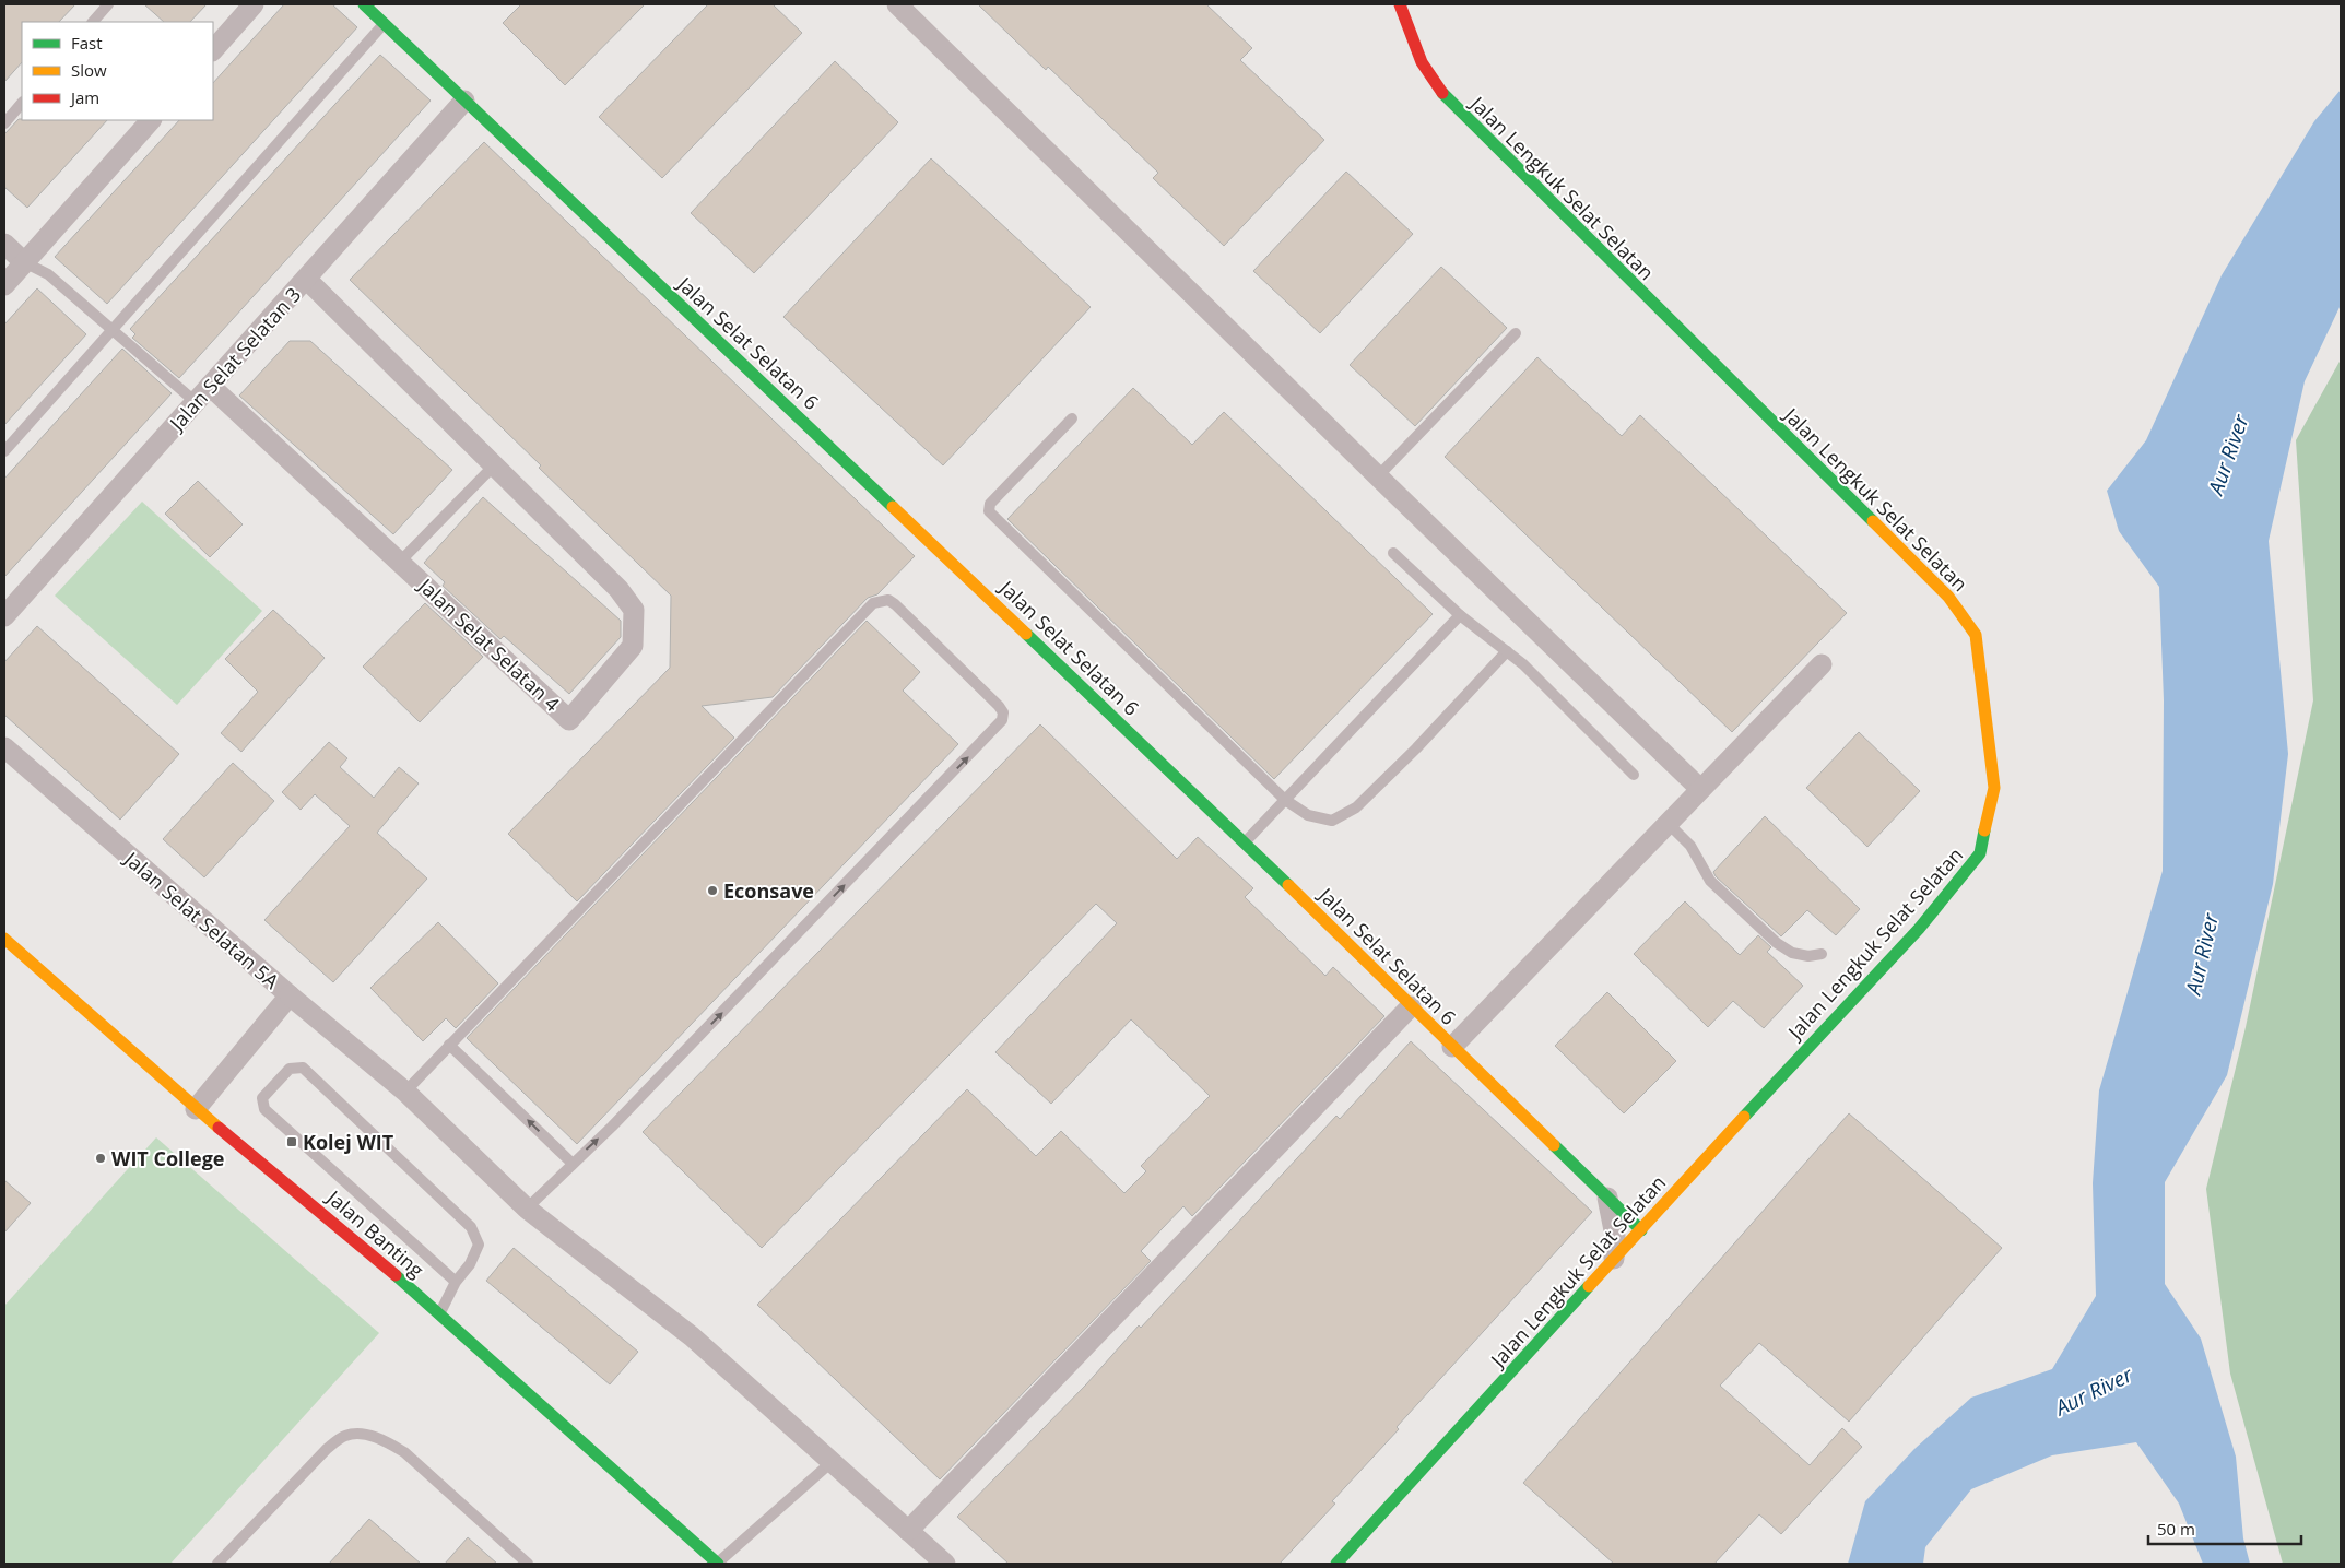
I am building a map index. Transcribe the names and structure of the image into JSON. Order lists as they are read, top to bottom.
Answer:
{
  "streets": {
    "street": [
      "Jalan Lengkuk Selat Selatan",
      "Jalan Selat Selatan 6",
      "Jalan Selat Selatan 3",
      "Jalan Selat Selatan 4",
      "Jalan Selat Selatan 5A",
      "Jalan Banting"
    ]
  },
  "crossings": [
    ["Jalan Lengkuk Selat Selatan", "Jalan Selat Selatan 6"],
    ["Jalan Selat Selatan 6", "Jalan Selat Selatan 3"],
    ["Jalan Selat Selatan 3", "Jalan Selat Selatan 4"],
    ["Jalan Selat Selatan 5A", "Jalan Banting"]
  ],
  "water": ["Aur River"],
  "places": {
    "other": ["Econsave", "WIT College"],
    "transit": ["Kolej WIT"]
  },
  "legend": ["Fast", "Slow", "Jam"],
  "scale_bar": "50 m"
}
